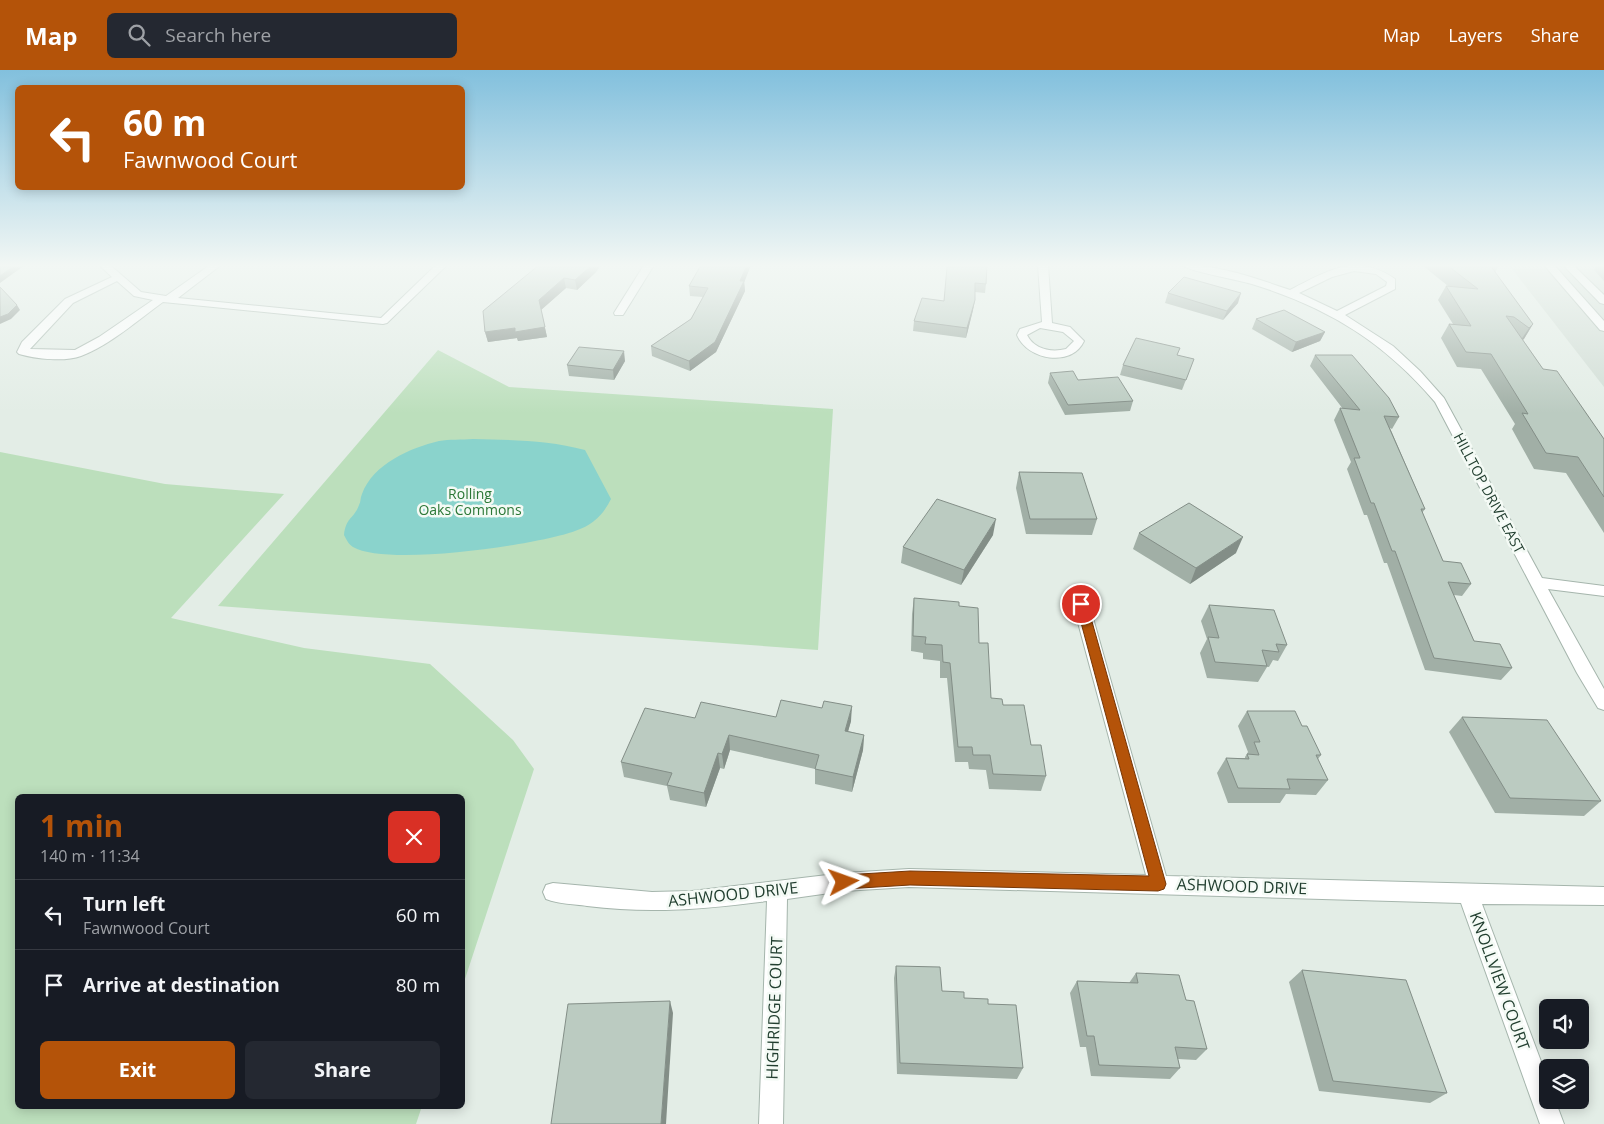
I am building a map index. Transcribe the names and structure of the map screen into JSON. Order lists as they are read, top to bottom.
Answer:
{
  "streets": {
    "street": [
      "HILLTOP DRIVE EAST",
      "ASHWOOD DRIVE",
      "KNOLLVIEW COURT",
      "HIGHRIDGE COURT"
    ]
  },
  "crossings": [
    ["ASHWOOD DRIVE", "KNOLLVIEW COURT"],
    ["ASHWOOD DRIVE", "HIGHRIDGE COURT"]
  ],
  "parks": ["Rolling Oaks Commons"],
  "page": {
    "header": "Map",
    "search": "Search here",
    "nav": ["Map", "Layers", "Share"],
    "turn": ["60 m", "Fawnwood Court"],
    "heading": ["1 min", "140 m · 11:34"],
    "list": [
      {
        "name": "Turn left",
        "note": "Fawnwood Court",
        "value": "60 m"
      },
      {
        "name": "Arrive at destination",
        "value": "80 m"
      }
    ],
    "buttons": ["Exit", "Share"]
  }
}
